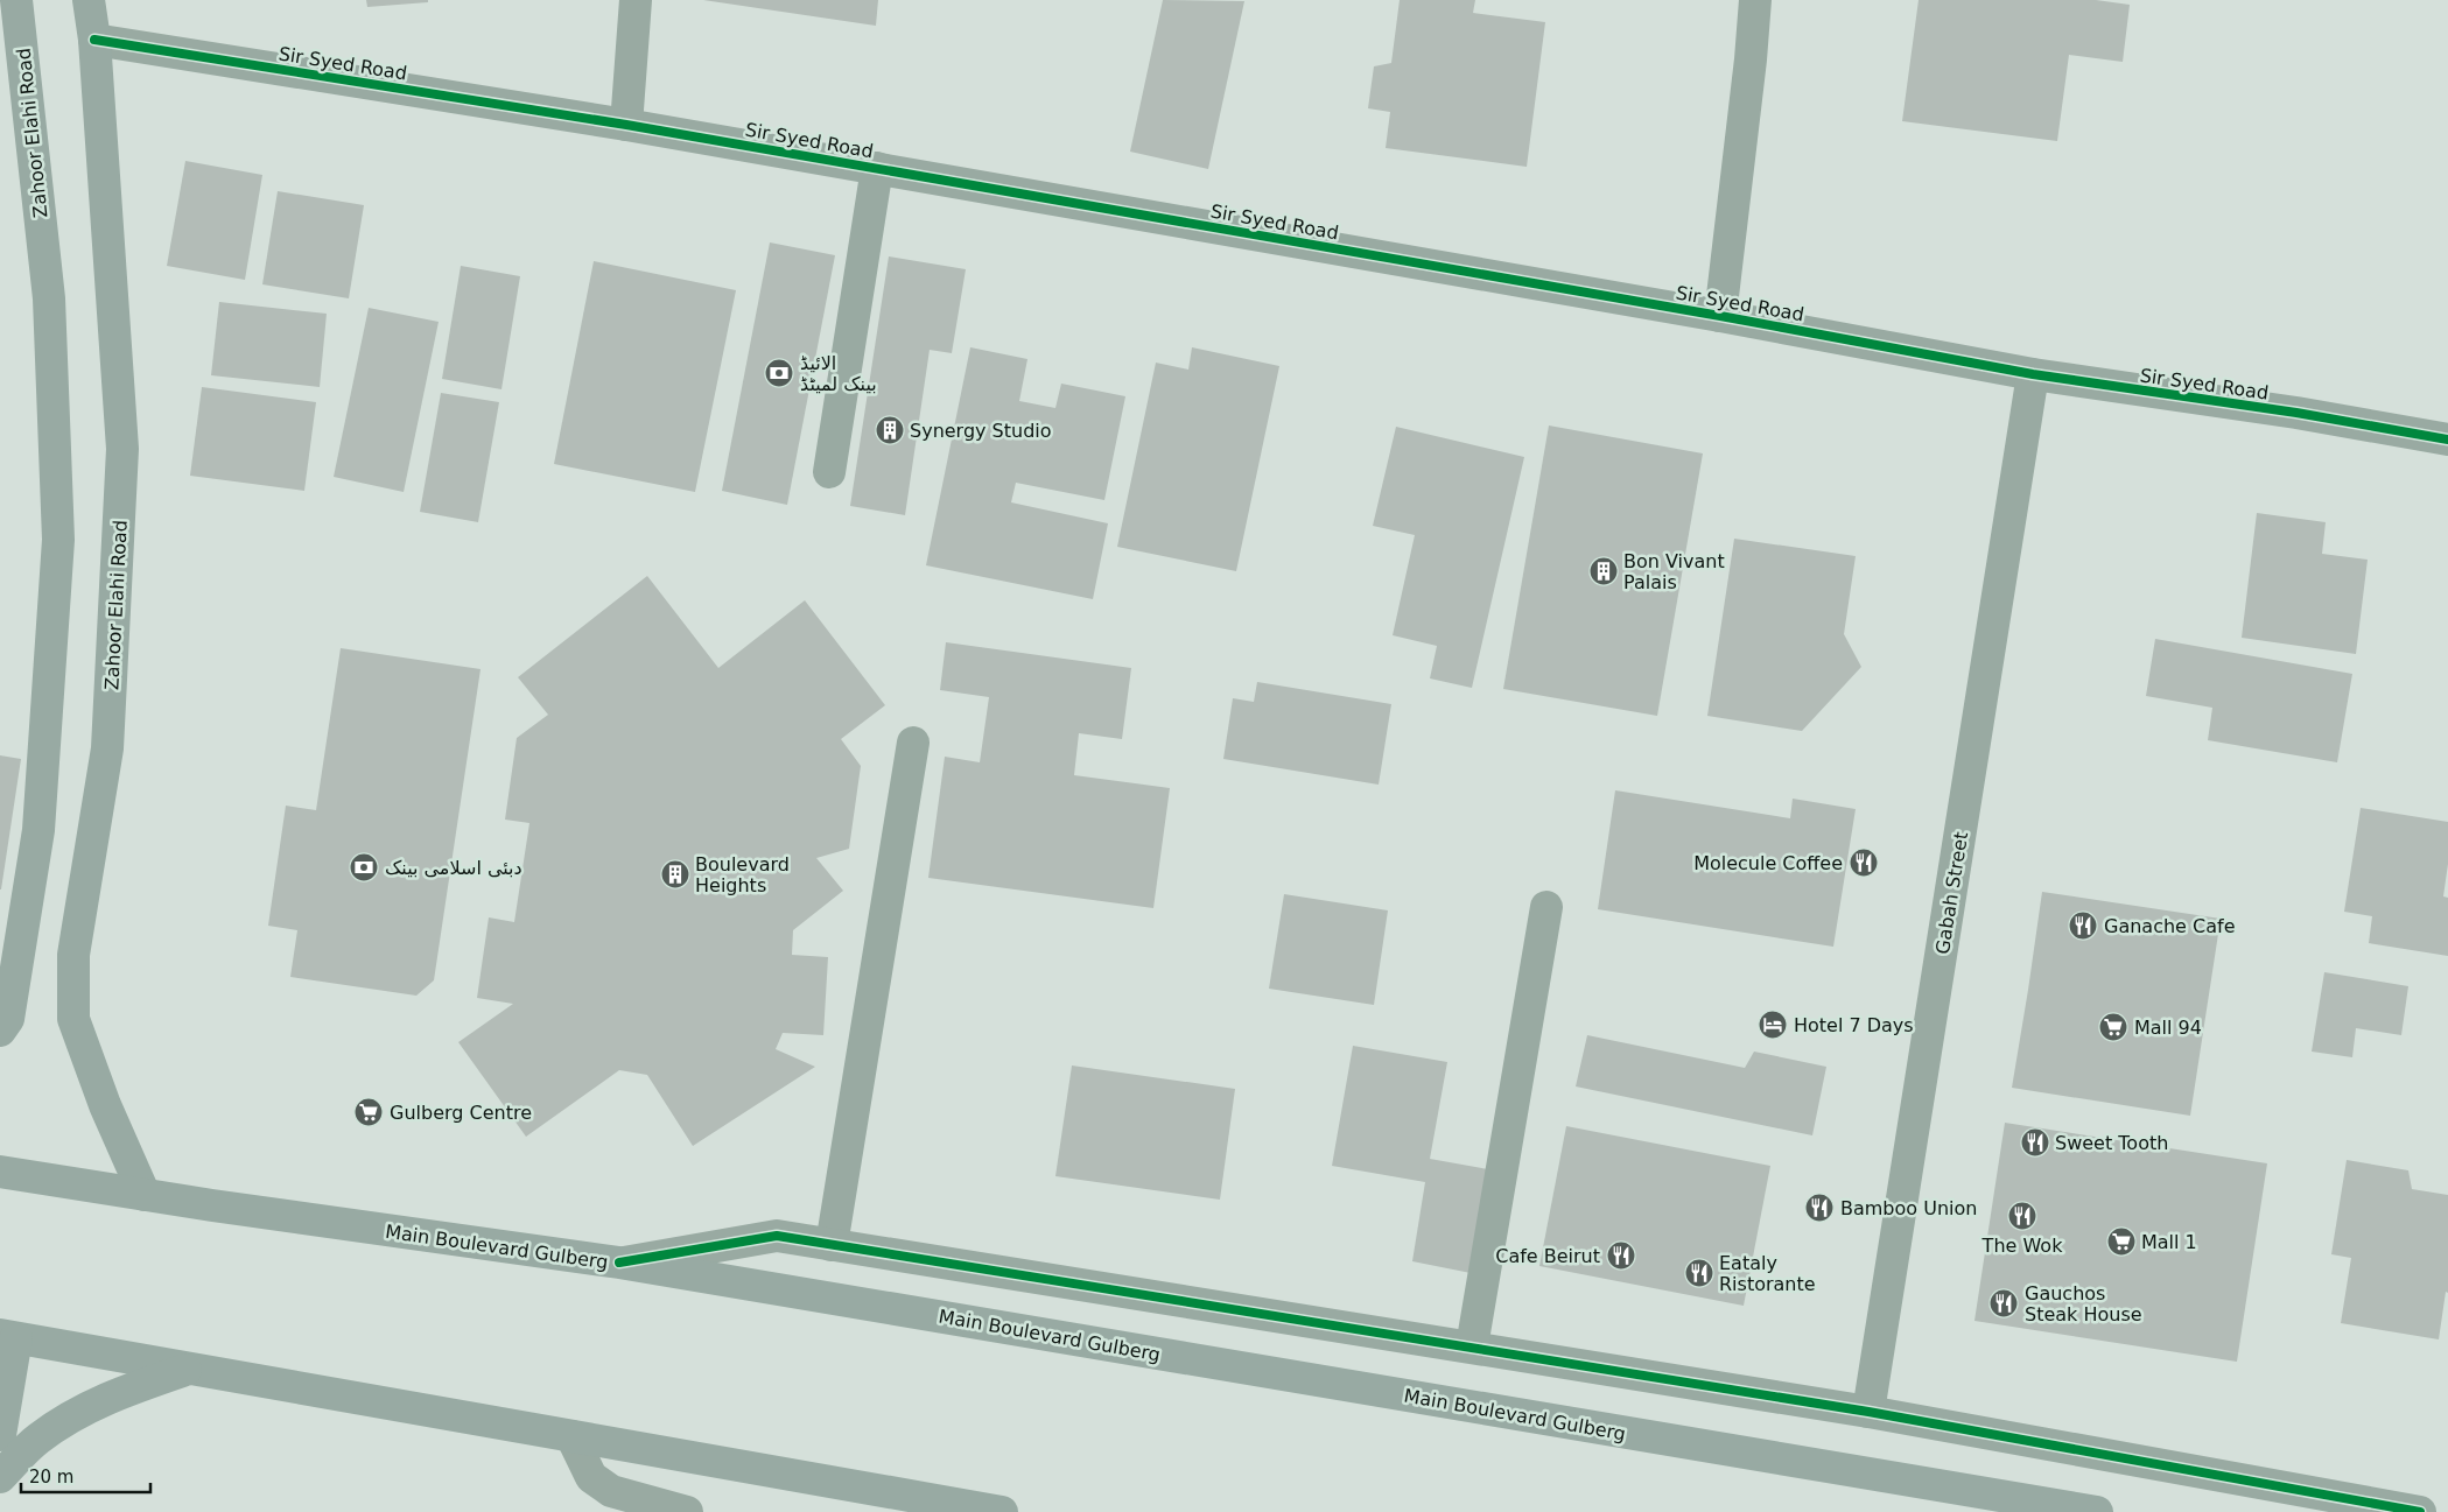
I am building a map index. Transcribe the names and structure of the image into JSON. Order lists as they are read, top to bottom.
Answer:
{
  "streets": {
    "main road": ["Zahoor Elahi Road", "Main Boulevard Gulberg"],
    "street": ["Sir Syed Road", "Gabah Street"]
  },
  "crossings": [
    ["Sir Syed Road", "Zahoor Elahi Road"],
    ["Sir Syed Road", "Gabah Street"],
    ["Zahoor Elahi Road", "Main Boulevard Gulberg"]
  ],
  "places": {
    "bank": ["الائیڈ بینک لمیٹڈ", "دبئی اسلامی بینک"],
    "building": ["Synergy Studio", "Bon Vivant Palais", "Boulevard Heights"],
    "restaurant": [
      "Molecule Coffee",
      "Ganache Cafe",
      "Sweet Tooth",
      "Bamboo Union",
      "The Wok",
      "Cafe Beirut",
      "Eataly Ristorante",
      "Gauchos Steak House"
    ],
    "hotel": ["Hotel 7 Days"],
    "supermarket": ["Mall 94", "Gulberg Centre", "Mall 1"]
  },
  "scale_bar": "20 m"
}
